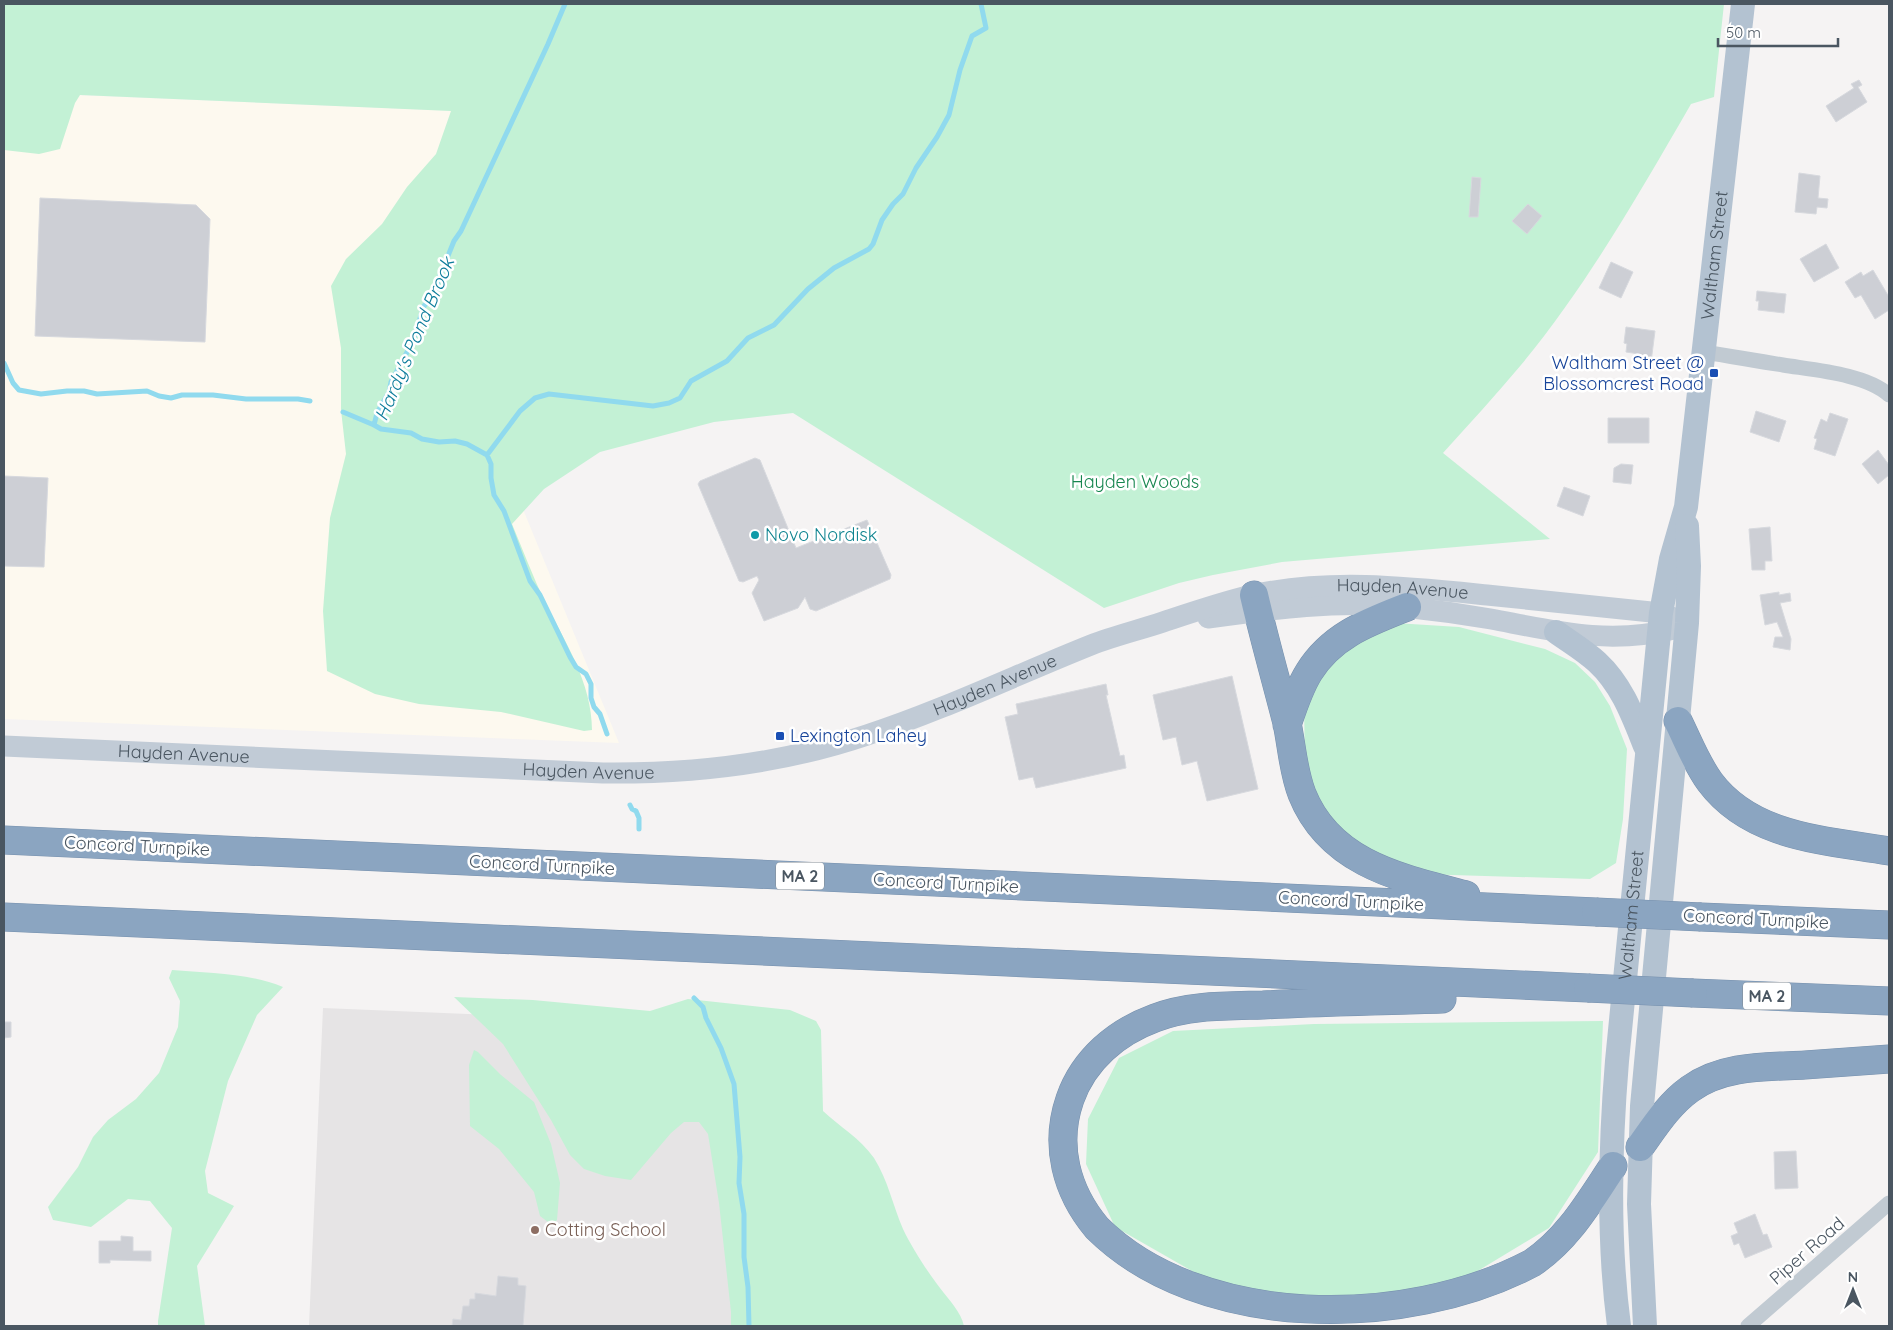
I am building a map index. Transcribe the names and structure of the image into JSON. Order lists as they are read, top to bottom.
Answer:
{
  "streets": {
    "highway": ["Concord Turnpike", "MA 2"],
    "main road": ["Waltham Street"],
    "street": ["Hayden Avenue", "Piper Road"]
  },
  "crossings": [
    ["Waltham Street", "Hayden Avenue"]
  ],
  "water": ["Hardy's Pond Brook"],
  "parks": ["Hayden Woods"],
  "places": {
    "transit": ["Waltham Street @ Blossomcrest Road", "Lexington Lahey"],
    "other": ["Novo Nordisk", "Cotting School"]
  },
  "scale_bar": "50 m",
  "north": "top"
}
